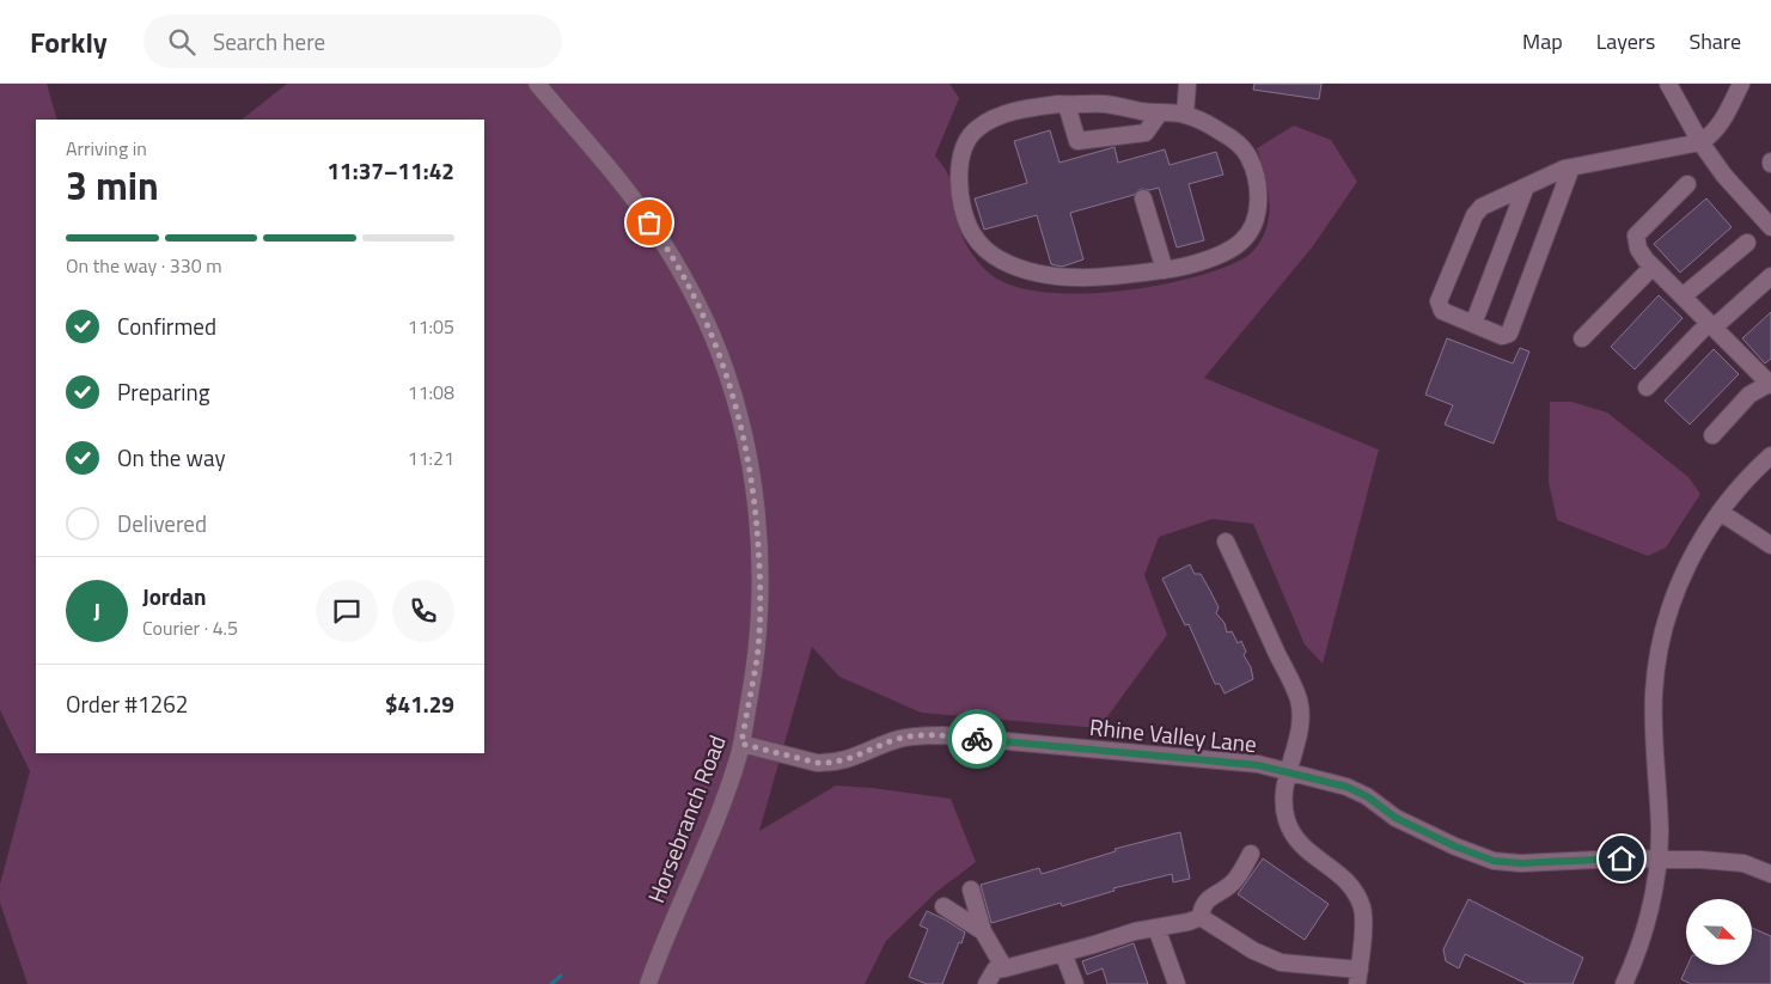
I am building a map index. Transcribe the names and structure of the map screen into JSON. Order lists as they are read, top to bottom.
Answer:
{
  "streets": {
    "street": ["Rhine Valley Lane", "Horsebranch Road"]
  },
  "crossings": [
    ["Rhine Valley Lane", "Horsebranch Road"]
  ],
  "north": "bottom right",
  "page": {
    "header": "Forkly",
    "search": "Search here",
    "nav": ["Map", "Layers", "Share"],
    "heading": ["3 min", "Arriving in", "11:37–11:42"],
    "panel": [
      "Jordan",
      "Courier · 4.5",
      "Order #1262",
      "$41.29"
    ],
    "bar": "On the way · 330 m",
    "list": [
      ["Confirmed", "11:05"],
      ["Preparing", "11:08"],
      ["On the way", "11:21"],
      "Delivered"
    ],
    "round": "J"
  }
}
